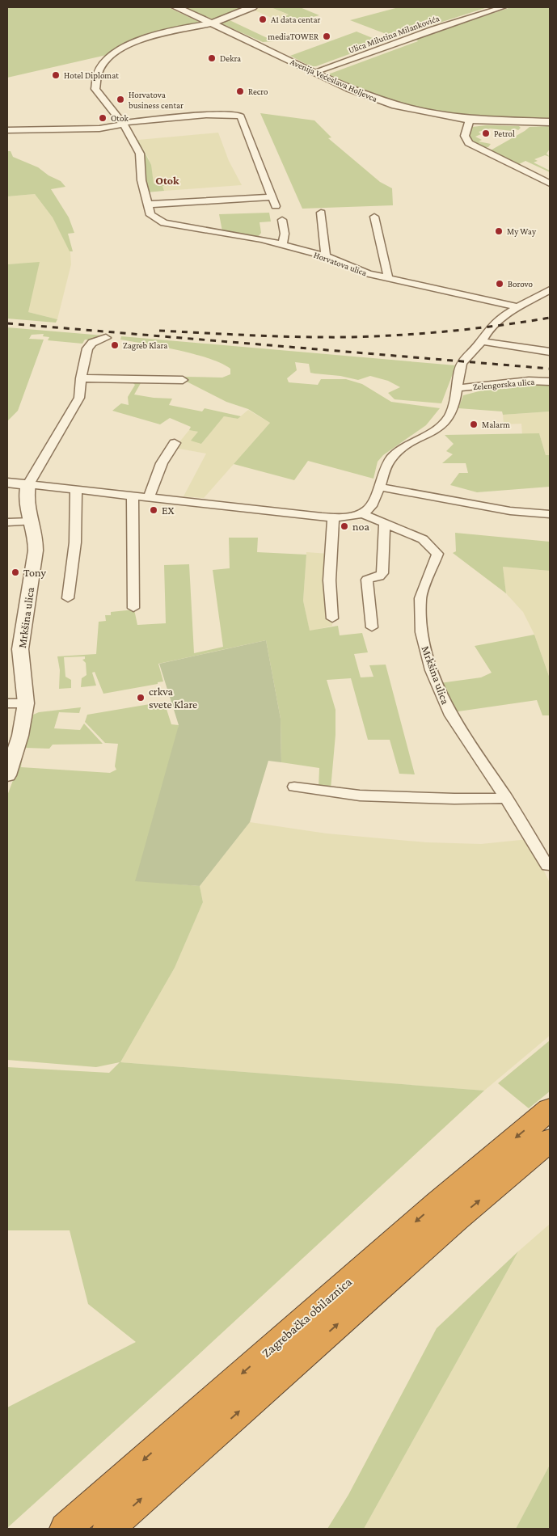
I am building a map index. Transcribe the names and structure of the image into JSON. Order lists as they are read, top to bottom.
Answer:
{
  "streets": {
    "highway": ["Zagrebačka obilaznica"],
    "street": [
      "Ulica Milutina Milankovića",
      "Avenija Većeslava Holjevca",
      "Horvatova ulica",
      "Zelengorska ulica",
      "Mrkšina ulica"
    ]
  },
  "crossings": [
    ["Ulica Milutina Milankovića", "Avenija Većeslava Holjevca"],
    ["Avenija Većeslava Holjevca", "Horvatova ulica"]
  ],
  "districts": ["Otok"],
  "places": [
    "A1 data centar",
    "mediaTOWER",
    "Dekra",
    "Hotel Diplomat",
    "Recro",
    "Horvatova business centar",
    "Otok",
    "Petrol",
    "My Way",
    "Borovo",
    "Zagreb Klara",
    "Malarm",
    "EX",
    "noa",
    "Tony",
    "crkva svete Klare"
  ]
}
